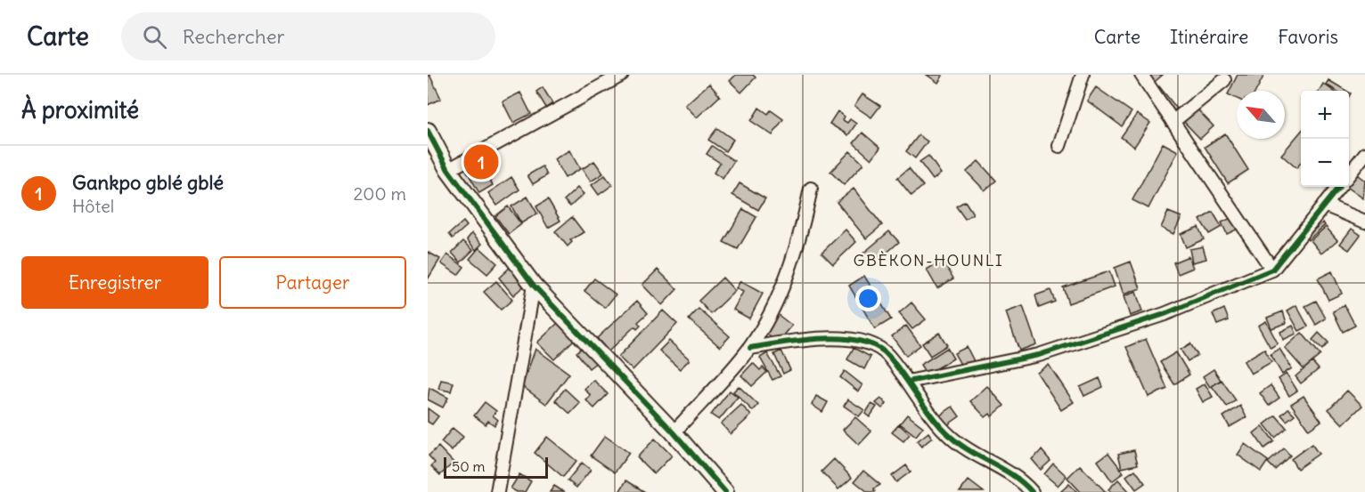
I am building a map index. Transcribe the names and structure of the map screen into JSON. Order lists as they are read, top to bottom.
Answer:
{
  "districts": ["GBÈKON-HOUNLI"],
  "scale_bar": "50 m",
  "north": "top left",
  "page": {
    "header": "Carte",
    "search": "Rechercher",
    "nav": ["Carte", "Itinéraire", "Favoris"],
    "heading": "À proximité",
    "map_buttons": ["+", "−"],
    "pins": "1",
    "list": [
      {
        "mark": "1",
        "name": "Gankpo gblé gblé",
        "note": "Hôtel",
        "value": "200 m"
      }
    ],
    "buttons": ["Enregistrer", "Partager"],
    "scale": "50 m"
  }
}
